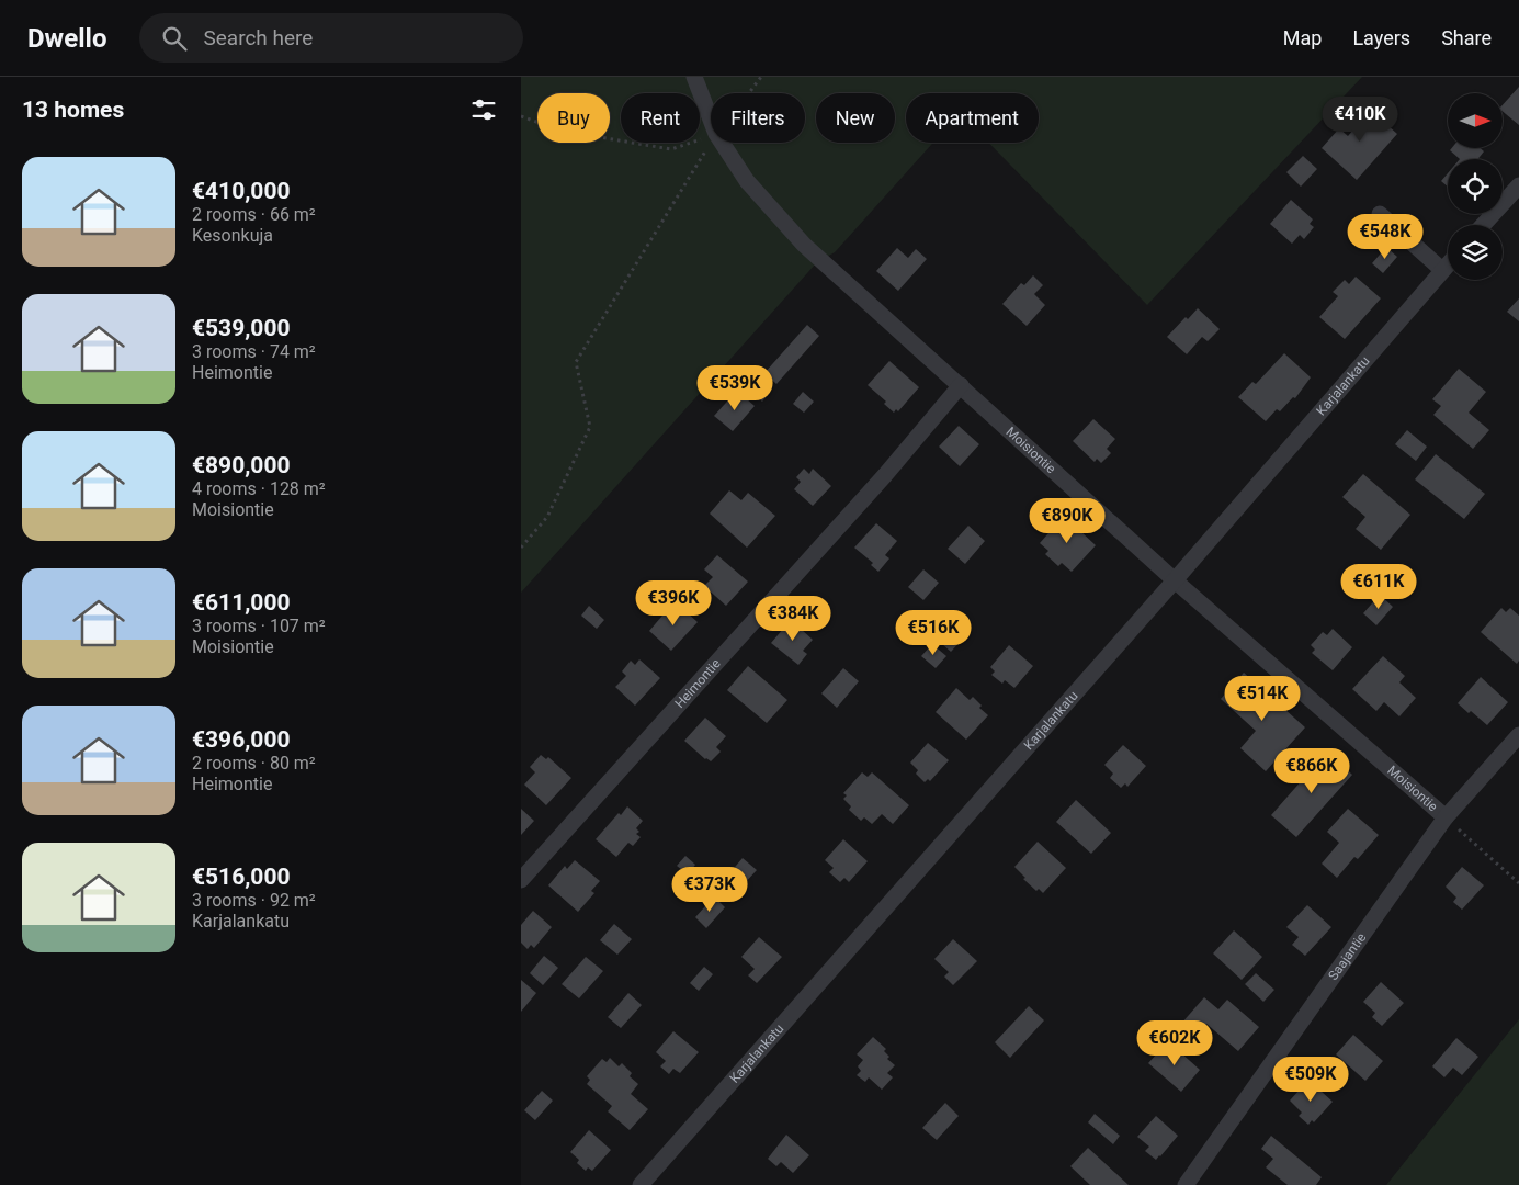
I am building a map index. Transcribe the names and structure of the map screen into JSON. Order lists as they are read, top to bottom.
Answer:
{
  "streets": {
    "street": [
      "Karjalankatu",
      "Moisiontie",
      "Heimontie",
      "Saajantie"
    ]
  },
  "crossings": [
    ["Karjalankatu", "Moisiontie"],
    ["Moisiontie", "Heimontie"],
    ["Moisiontie", "Saajantie"]
  ],
  "north": "right",
  "page": {
    "header": "Dwello",
    "search": "Search here",
    "nav": ["Map", "Layers", "Share"],
    "heading": "13 homes",
    "chip": [
      "Buy",
      "Rent",
      "Filters",
      "New",
      "Apartment"
    ],
    "price": [
      "€410K",
      "€548K",
      "€539K",
      "€890K",
      "€611K",
      "€396K",
      "€384K",
      "€516K",
      "€514K",
      "€866K",
      "€373K",
      "€602K",
      "€509K"
    ],
    "list": [
      {
        "name": "€410,000",
        "note": "2 rooms · 66 m² · Kesonkuja"
      },
      {
        "name": "€539,000",
        "note": "3 rooms · 74 m² · Heimontie"
      },
      {
        "name": "€890,000",
        "note": "4 rooms · 128 m² · Moisiontie"
      },
      {
        "name": "€611,000",
        "note": "3 rooms · 107 m² · Moisiontie"
      },
      {
        "name": "€396,000",
        "note": "2 rooms · 80 m² · Heimontie"
      },
      {
        "name": "€516,000",
        "note": "3 rooms · 92 m² · Karjalankatu"
      }
    ]
  }
}
